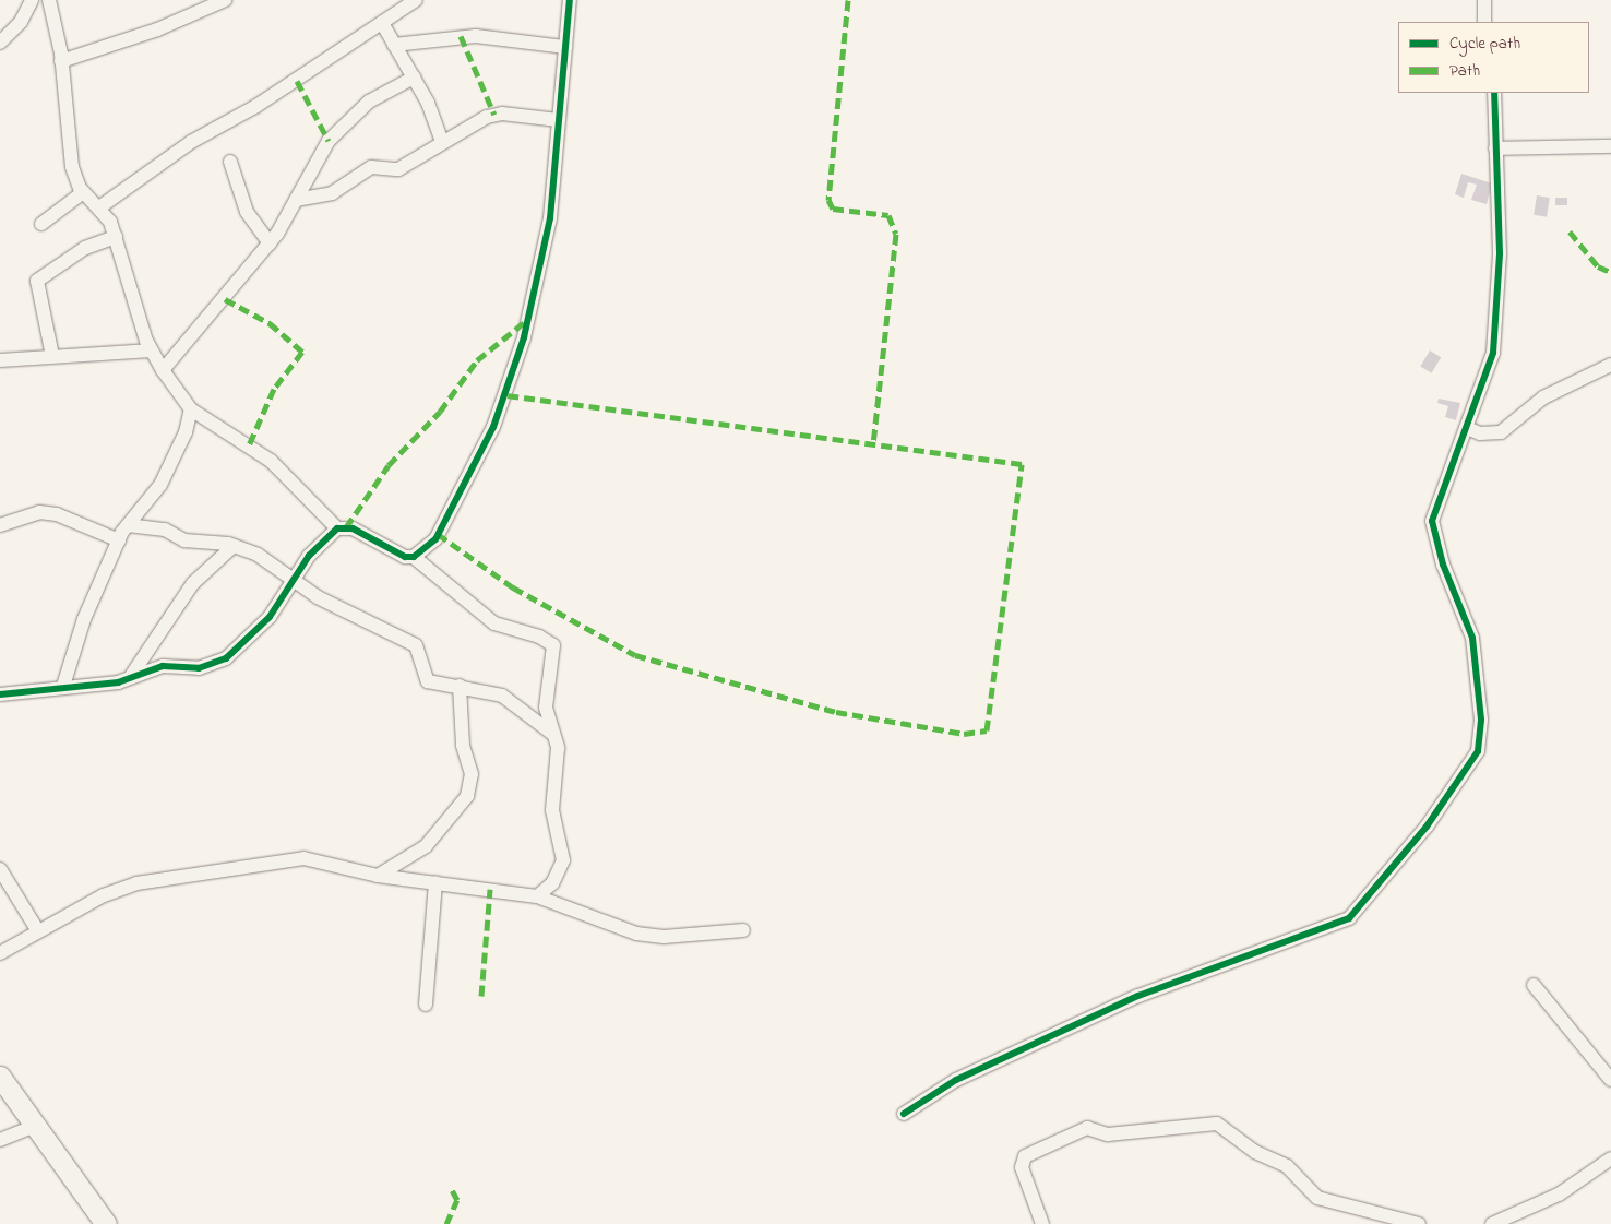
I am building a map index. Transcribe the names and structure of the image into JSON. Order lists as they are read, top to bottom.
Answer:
{
  "legend": ["Cycle path", "Path"]
}
